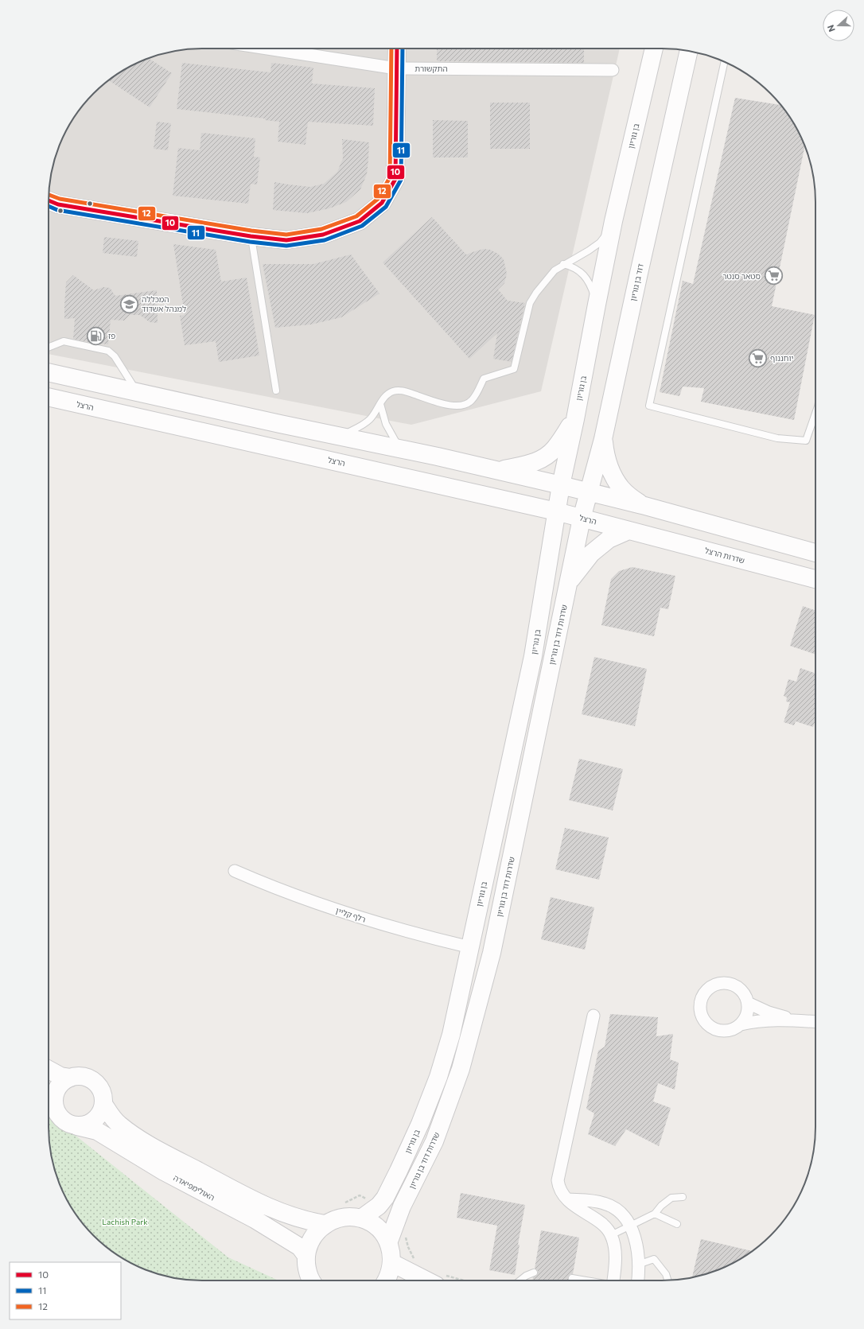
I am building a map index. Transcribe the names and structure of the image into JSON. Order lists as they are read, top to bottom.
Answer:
{
  "streets": {
    "main road": [
      "בן גוריון",
      "דוד בן גוריון",
      "הרצל",
      "שדרות הרצל",
      "שדרות דוד בן גוריון",
      "האולימפיאדה"
    ],
    "street": ["התקשורת", "רלף קליין"]
  },
  "crossings": [
    ["בן גוריון", "הרצל"],
    ["בן גוריון", "רלף קליין"],
    ["דוד בן גוריון", "הרצל"],
    ["דוד בן גוריון", "שדרות דוד בן גוריון"],
    ["הרצל", "שדרות הרצל"],
    ["הרצל", "שדרות דוד בן גוריון"]
  ],
  "parks": ["Lachish Park"],
  "places": {
    "supermarket": ["סטאר סנטר", "יוחננוף"],
    "school or university": ["המכללה למנהל אשדוד"],
    "fuel station": ["פז"]
  },
  "lines": ["transit line 10", "transit line 11", "transit line 12"],
  "legend": ["10", "11", "12"],
  "north": "left"
}
